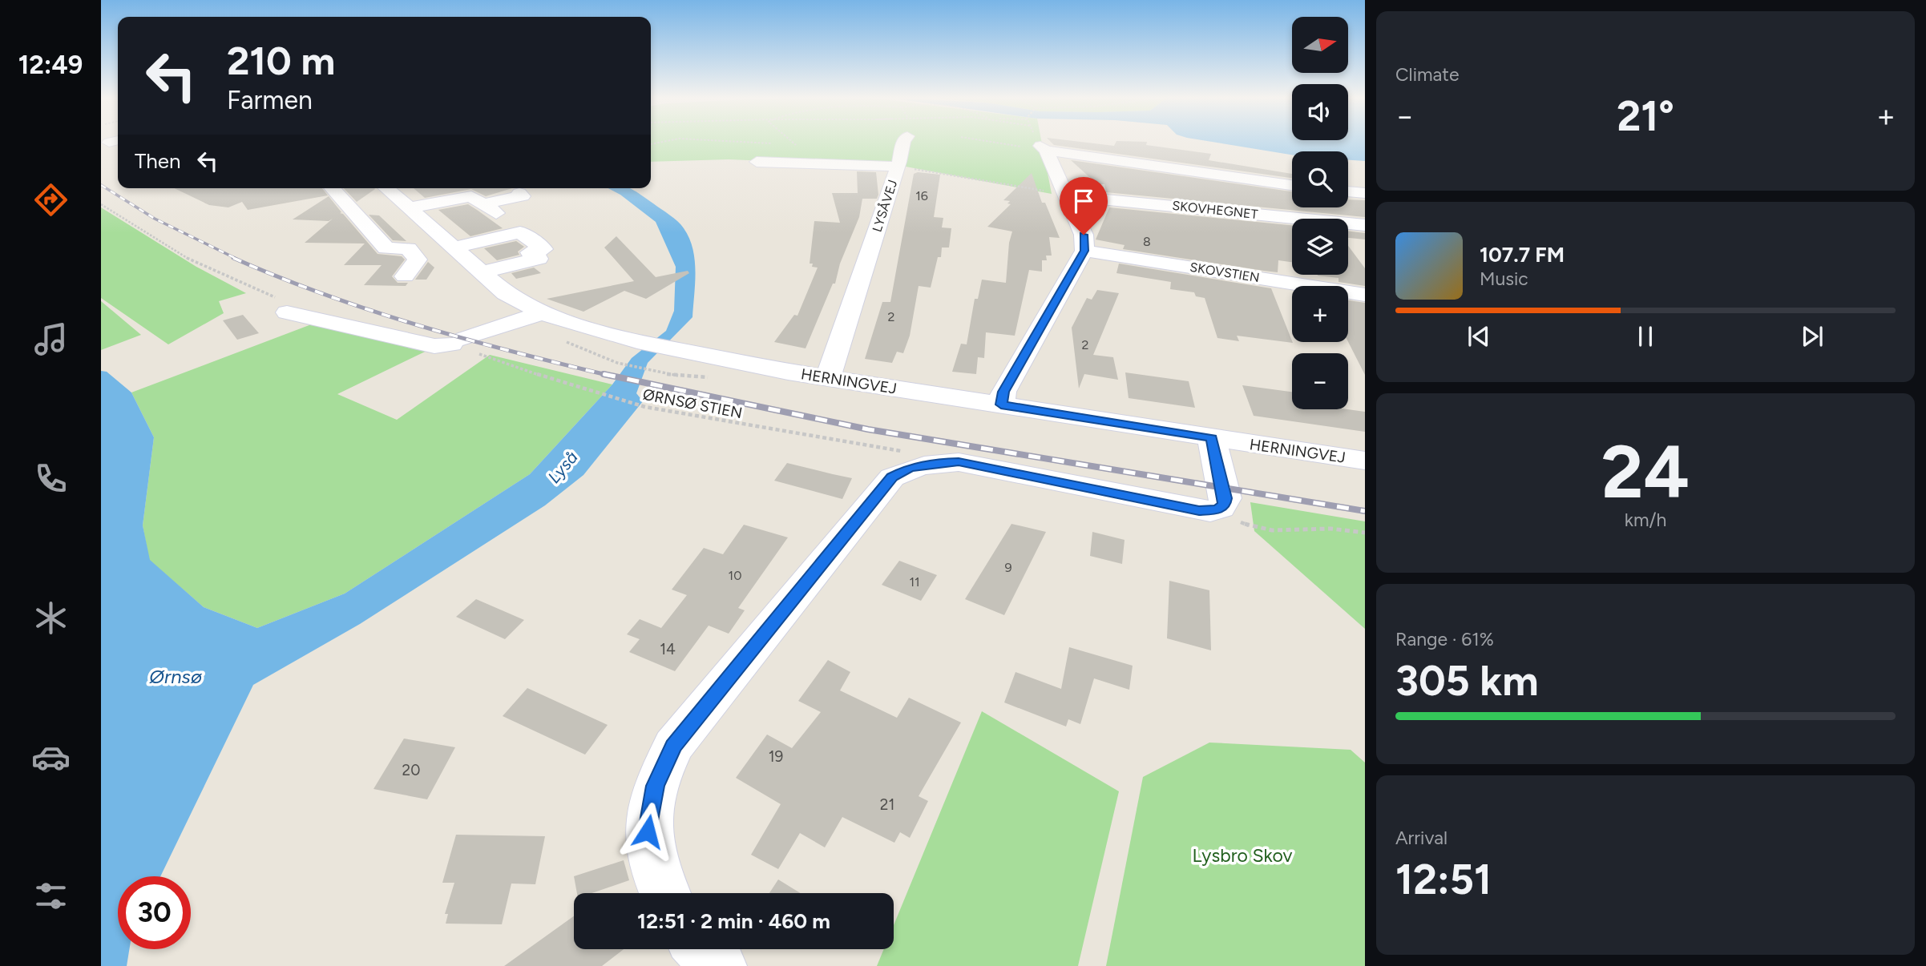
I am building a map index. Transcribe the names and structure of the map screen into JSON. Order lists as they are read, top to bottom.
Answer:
{
  "streets": {
    "street": [
      "LYSÅVEJ",
      "SKOVHEGNET",
      "SKOVSTIEN",
      "HERNINGVEJ"
    ],
    "path": ["ØRNSØ STIEN"]
  },
  "crossings": [
    ["LYSÅVEJ", "HERNINGVEJ"]
  ],
  "water": ["Lyså", "Ørnsø"],
  "parks": ["Lysbro Skov"],
  "house_numbers": [
    "16",
    "8",
    "2",
    "2",
    "9",
    "10",
    "11",
    "14",
    "19",
    "20",
    "21"
  ],
  "north": "right",
  "page": {
    "tabs": "12:49",
    "tile": [
      "Climate",
      ["24", "km/h"],
      ["Range · 61%", "305 km"],
      ["Arrival", "12:51"]
    ],
    "map_buttons": ["+", "−"],
    "turn": ["210 m", "Farmen"],
    "heat": ["−", "21°", "+"],
    "then": "Then",
    "song": ["107.7 FM", "Music"],
    "limit": "30",
    "trip": "12:51 · 2 min · 460 m"
  }
}
